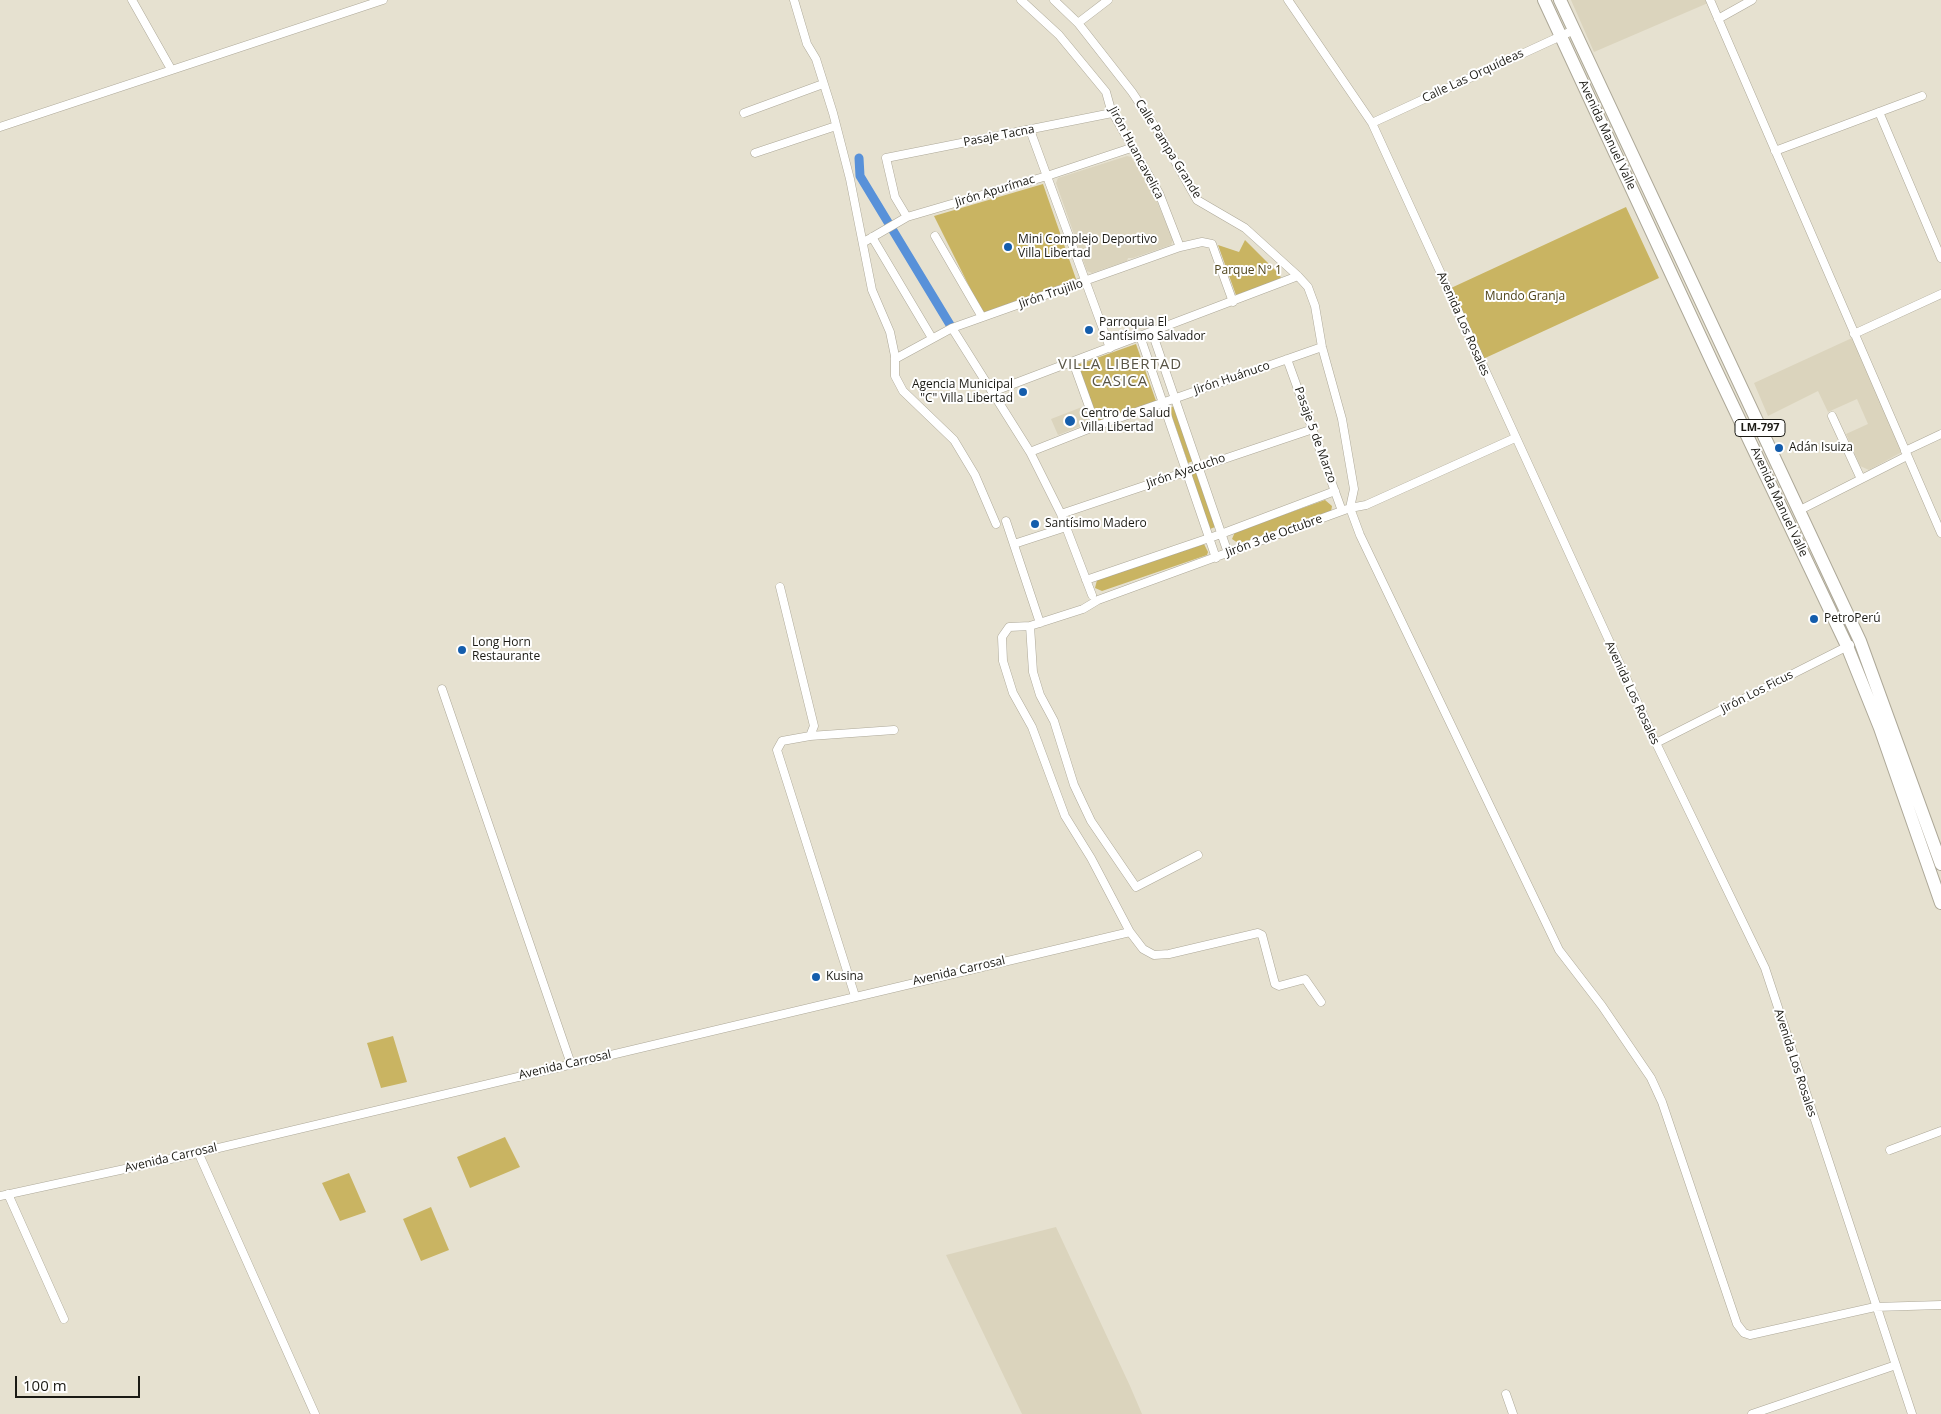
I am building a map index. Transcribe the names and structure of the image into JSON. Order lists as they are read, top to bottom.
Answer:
{
  "streets": {
    "main road": ["Avenida Manuel Valle", "LM-797"],
    "street": [
      "Calle Las Orquídeas",
      "Pasaje Tacna",
      "Calle Pampa Grande",
      "Jirón Huancavelica",
      "Jirón Apurímac",
      "Jirón Trujillo",
      "Avenida Los Rosales",
      "Jirón Huánuco",
      "Pasaje 5 de Marzo",
      "Jirón Ayacucho",
      "Jirón 3 de Octubre",
      "Jirón Los Ficus",
      "Avenida Carrosal"
    ]
  },
  "crossings": [
    ["Calle Las Orquídeas", "Avenida Manuel Valle"],
    ["Calle Las Orquídeas", "Avenida Los Rosales"],
    ["Avenida Manuel Valle", "Jirón Los Ficus"],
    ["Pasaje Tacna", "Jirón Huancavelica"],
    ["Pasaje Tacna", "Jirón Apurímac"],
    ["Calle Pampa Grande", "Jirón Huánuco"],
    ["Calle Pampa Grande", "Jirón 3 de Octubre"],
    ["Jirón Huancavelica", "Jirón Apurímac"],
    ["Jirón Huancavelica", "Jirón Trujillo"],
    ["Avenida Los Rosales", "Jirón 3 de Octubre"],
    ["Avenida Los Rosales", "Jirón Los Ficus"],
    ["Jirón Huánuco", "Pasaje 5 de Marzo"],
    ["Pasaje 5 de Marzo", "Jirón Ayacucho"],
    ["Pasaje 5 de Marzo", "Jirón 3 de Octubre"],
    ["Jirón 3 de Octubre", "Avenida Carrosal"]
  ],
  "districts": ["VILLA LIBERTAD CASICA"],
  "parks": ["Parque N° 1", "Mundo Granja"],
  "places": [
    "Mini Complejo Deportivo Villa Libertad",
    "Parroquia El Santísimo Salvador",
    "Agencia Municipal \"C\" Villa Libertad",
    "Centro de Salud Villa Libertad",
    "Adán Isuiza",
    "Santísimo Madero",
    "PetroPerú",
    "Long Horn Restaurante",
    "Kusina"
  ],
  "scale_bar": "100 m"
}
